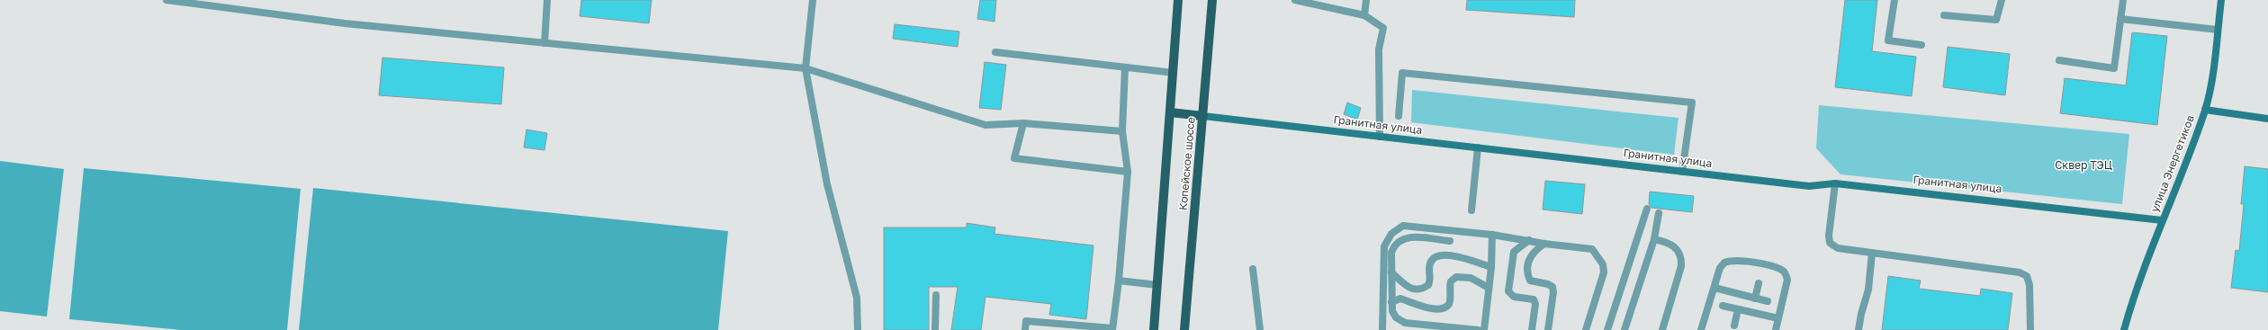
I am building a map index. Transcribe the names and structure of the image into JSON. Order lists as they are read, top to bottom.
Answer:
{
  "streets": {
    "main road": ["Гранитная улица", "Копейское шоссе"],
    "street": ["улица Энергетиков"]
  },
  "crossings": [
    ["Гранитная улица", "Копейское шоссе"],
    ["Гранитная улица", "улица Энергетиков"]
  ],
  "parks": ["Сквер ТЭЦ"]
}
